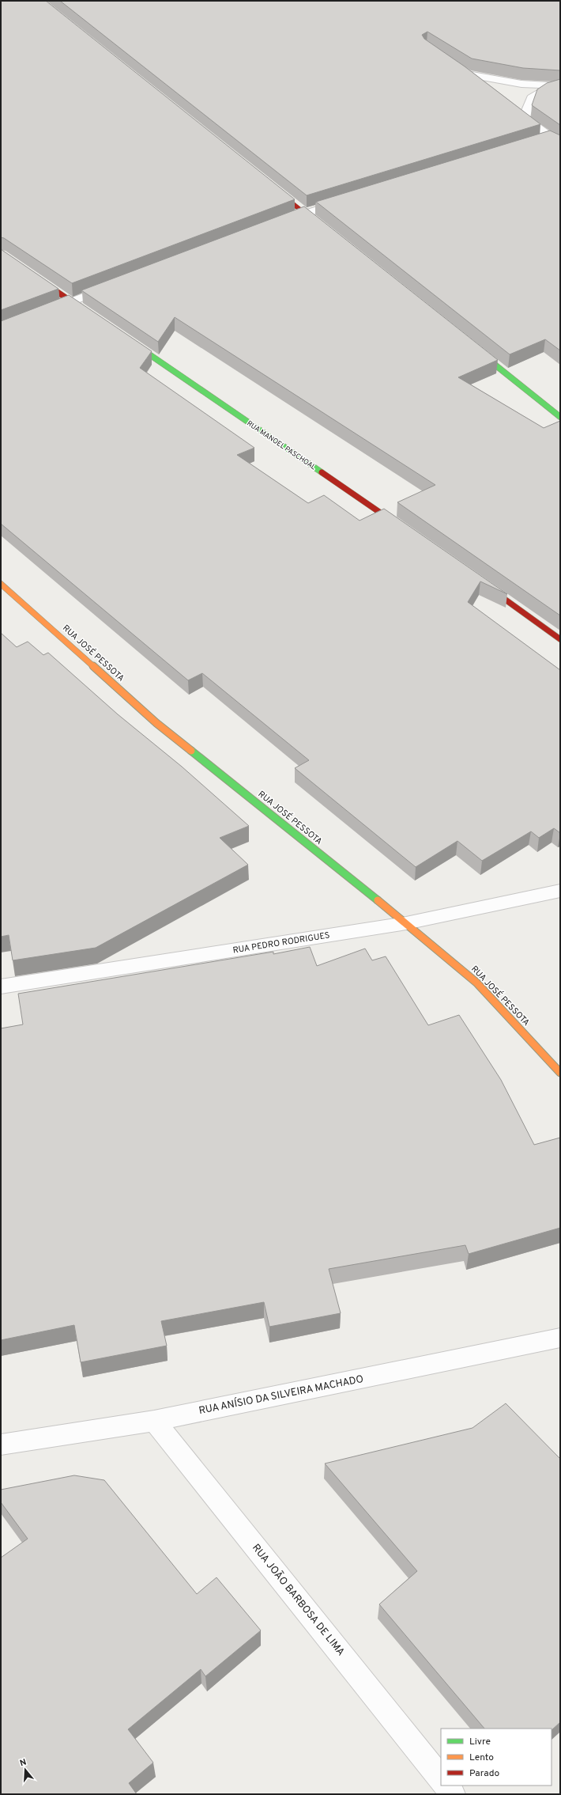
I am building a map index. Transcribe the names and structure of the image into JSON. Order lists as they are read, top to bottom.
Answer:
{
  "streets": {
    "street": [
      "RUA MANOEL PASCHOAL",
      "RUA JOSÉ PESSOTA",
      "RUA PEDRO RODRIGUES",
      "RUA ANÍSIO DA SILVEIRA MACHADO",
      "RUA JOÃO BARBOSA DE LIMA"
    ]
  },
  "crossings": [
    ["RUA JOSÉ PESSOTA", "RUA PEDRO RODRIGUES"],
    ["RUA ANÍSIO DA SILVEIRA MACHADO", "RUA JOÃO BARBOSA DE LIMA"]
  ],
  "legend": ["Livre", "Lento", "Parado"],
  "north": "top"
}
